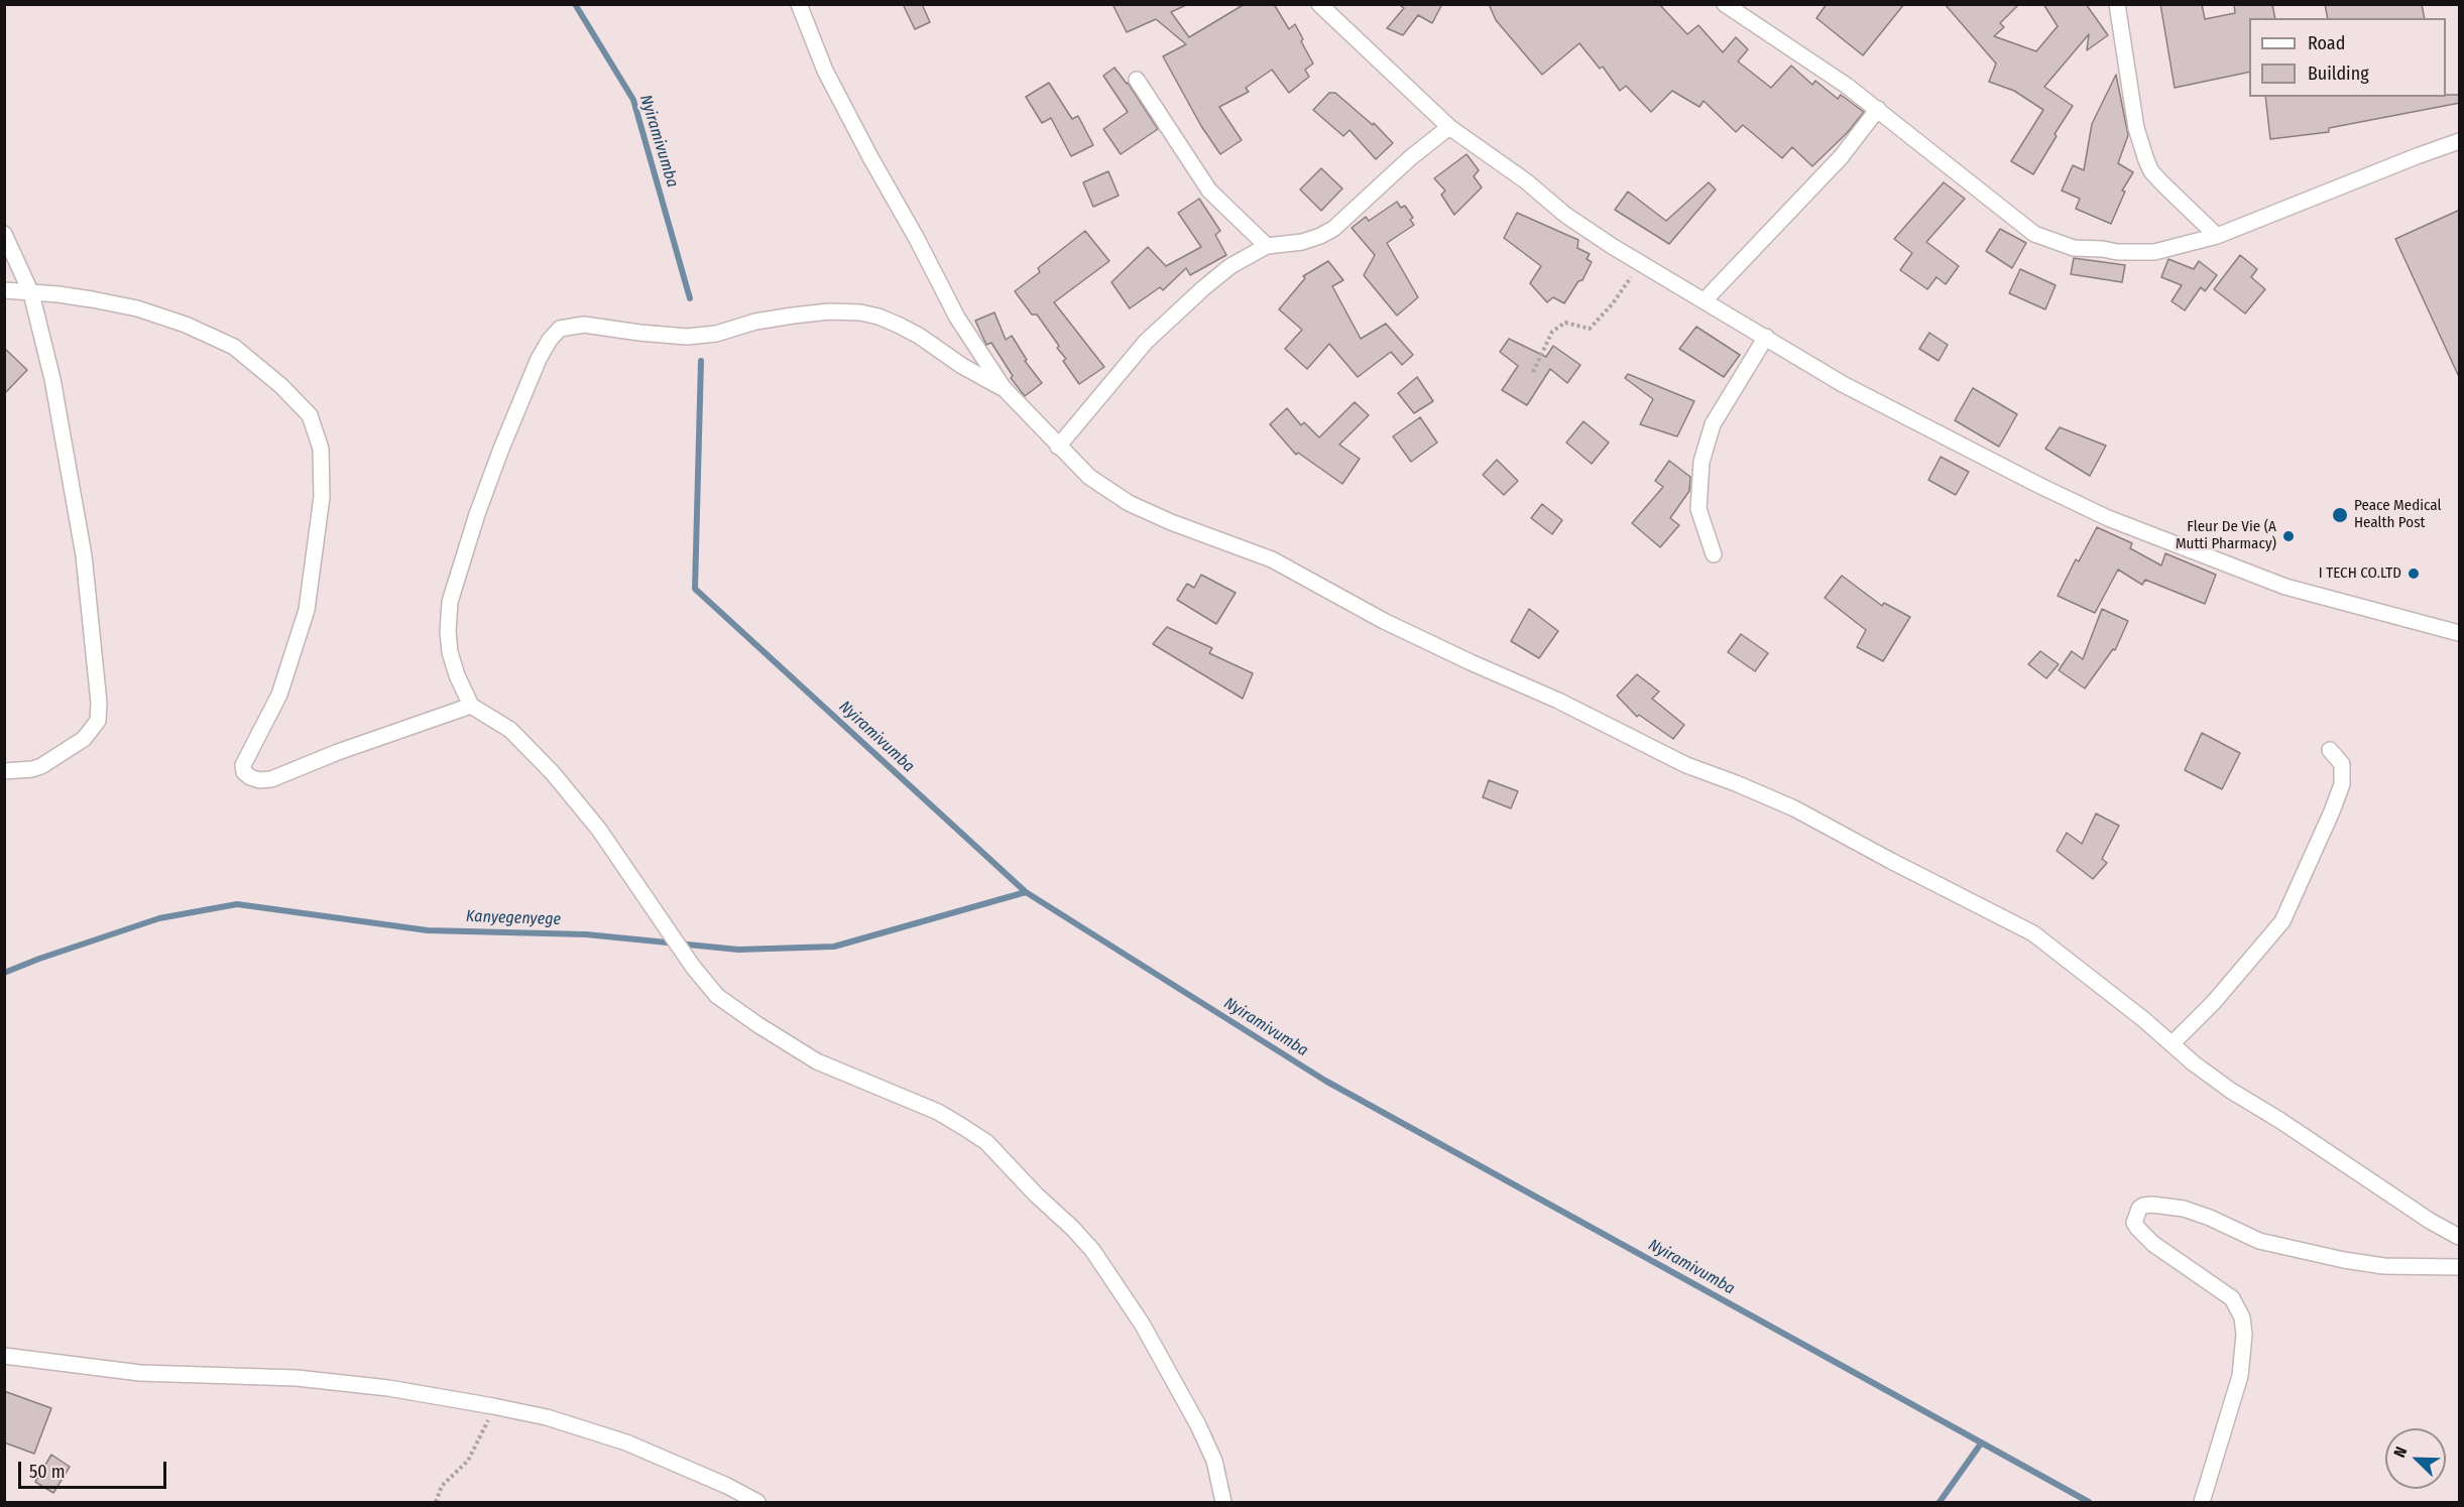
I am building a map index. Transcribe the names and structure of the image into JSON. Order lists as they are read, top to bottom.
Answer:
{
  "water": ["Nyiramivumba", "Kanyegenyege"],
  "places": ["Peace Medical Health Post", "Fleur De Vie (A Mutti Pharmacy)", "I TECH CO.LTD"],
  "legend": ["Road", "Building"],
  "scale_bar": "50 m",
  "north": "top left"
}
